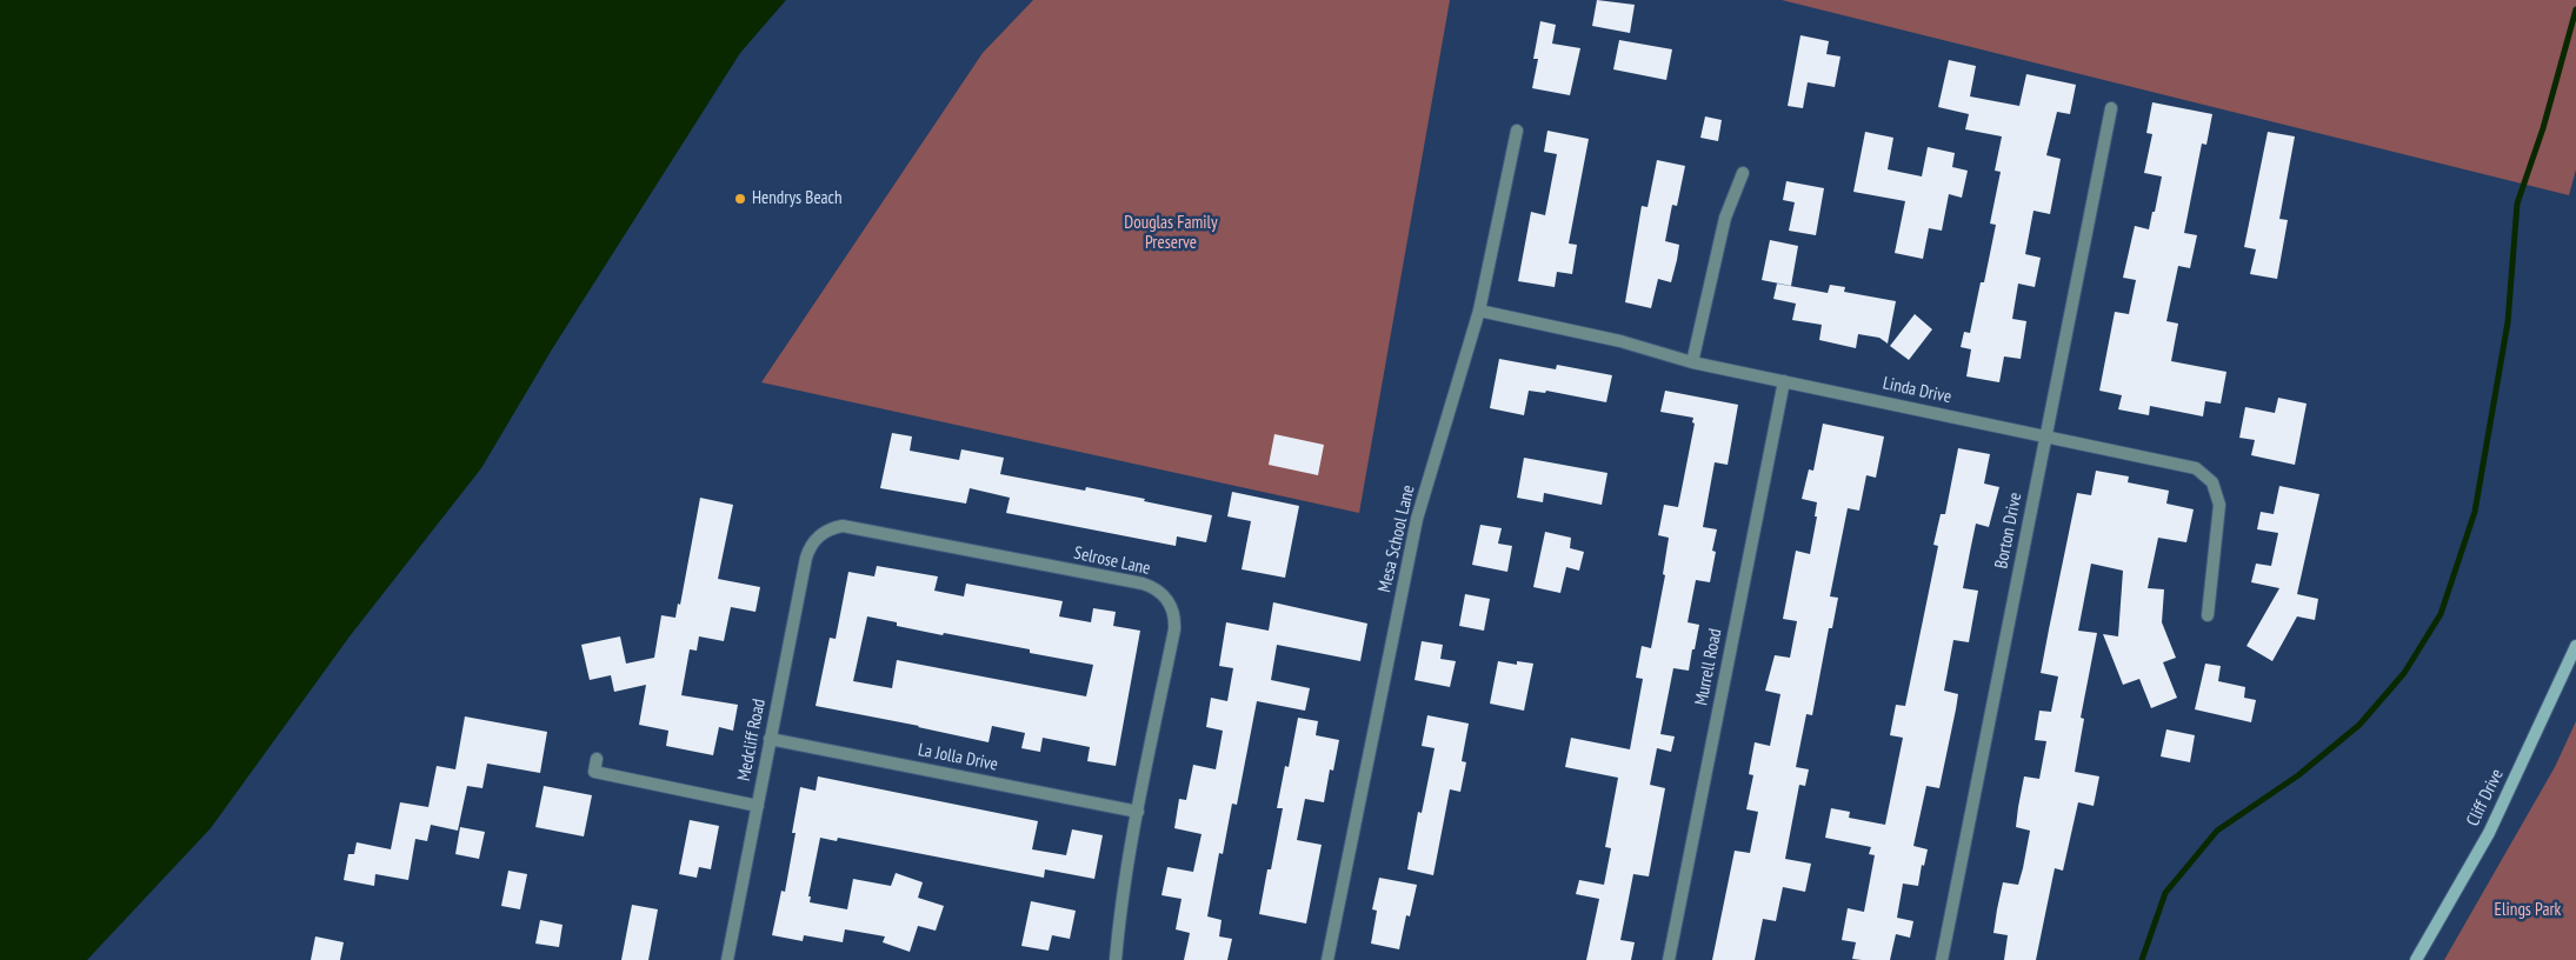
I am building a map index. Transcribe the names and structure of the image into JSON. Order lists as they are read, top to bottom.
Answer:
{
  "streets": {
    "main road": ["Cliff Drive"],
    "street": [
      "Linda Drive",
      "Borton Drive",
      "Mesa School Lane",
      "Selrose Lane",
      "Murrell Road",
      "Medcliff Road",
      "La Jolla Drive"
    ]
  },
  "crossings": [
    ["Linda Drive", "Borton Drive"],
    ["Linda Drive", "Mesa School Lane"],
    ["Linda Drive", "Murrell Road"],
    ["Selrose Lane", "Medcliff Road"],
    ["Selrose Lane", "La Jolla Drive"],
    ["Medcliff Road", "La Jolla Drive"]
  ],
  "parks": ["Douglas Family Preserve", "Elings Park"],
  "places": ["Hendrys Beach"]
}
